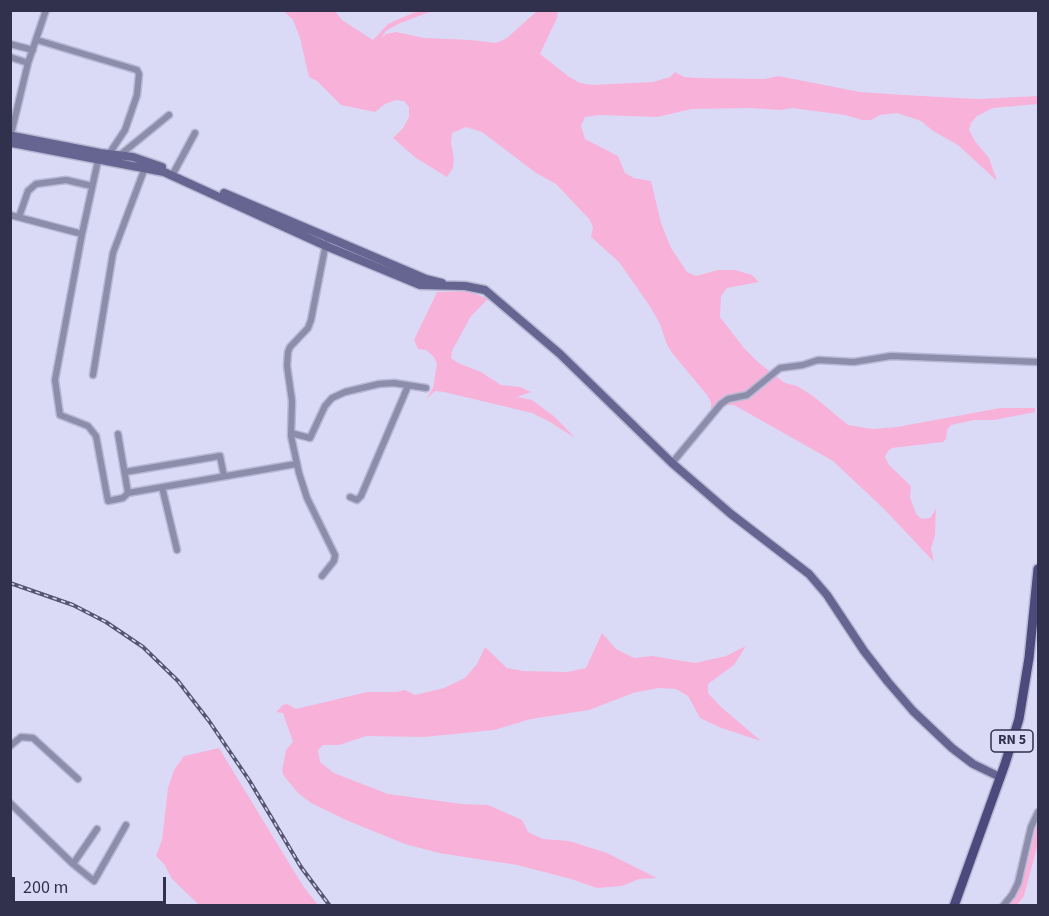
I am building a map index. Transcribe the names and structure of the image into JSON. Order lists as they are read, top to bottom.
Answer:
{
  "streets": {
    "main road": ["RN 5"]
  },
  "scale_bar": "200 m"
}
